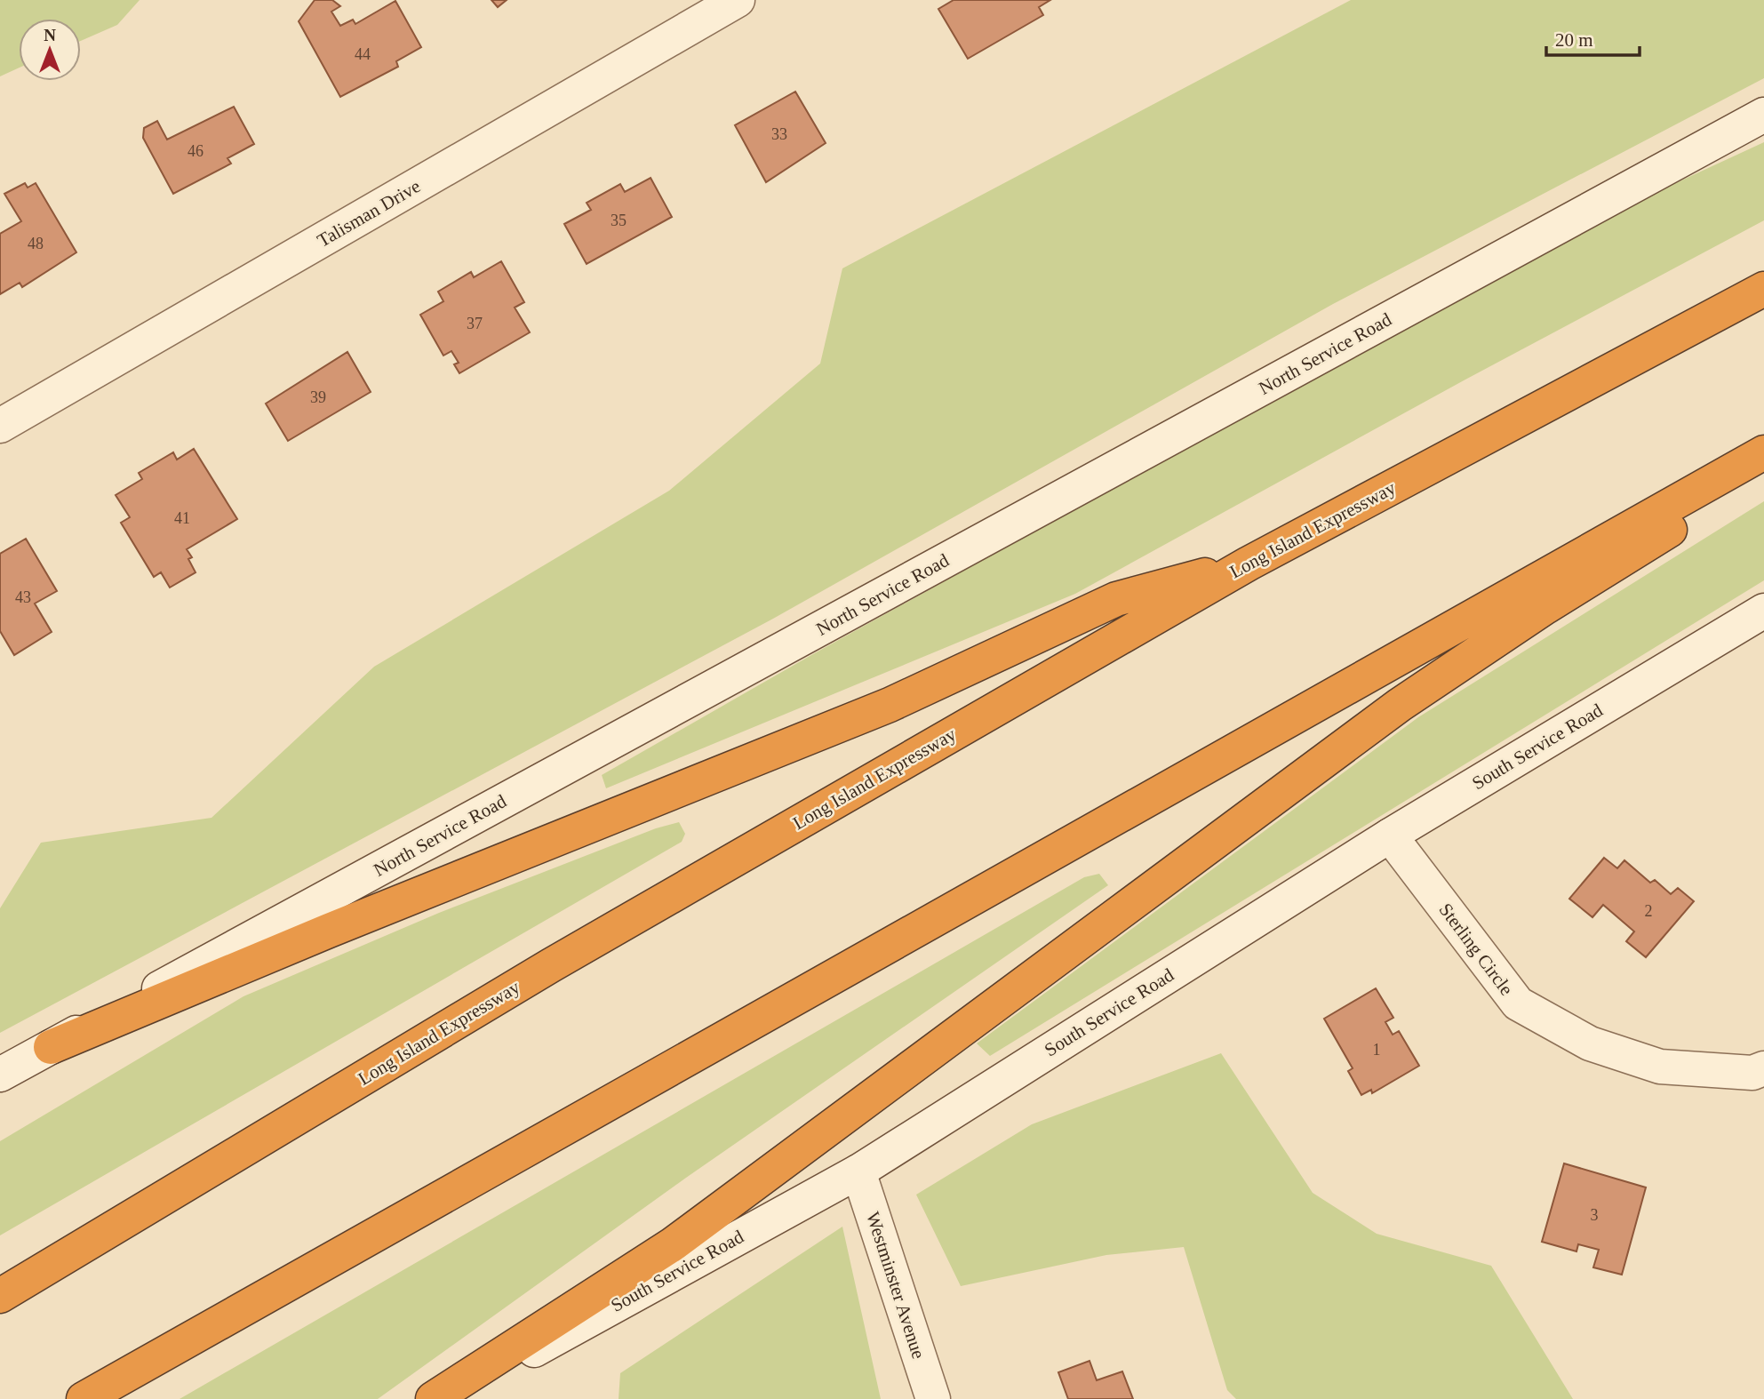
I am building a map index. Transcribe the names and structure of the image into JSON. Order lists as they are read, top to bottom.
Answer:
{
  "streets": {
    "highway": ["Long Island Expressway"],
    "main road": [
      "Talisman Drive",
      "North Service Road",
      "South Service Road",
      "Sterling Circle",
      "Westminster Avenue"
    ]
  },
  "crossings": [
    ["South Service Road", "Sterling Circle"],
    ["South Service Road", "Westminster Avenue"]
  ],
  "house_numbers": [
    "44",
    "33",
    "46",
    "35",
    "48",
    "37",
    "39",
    "41",
    "43",
    "2",
    "1",
    "3"
  ],
  "scale_bar": "20 m",
  "north": "top"
}
